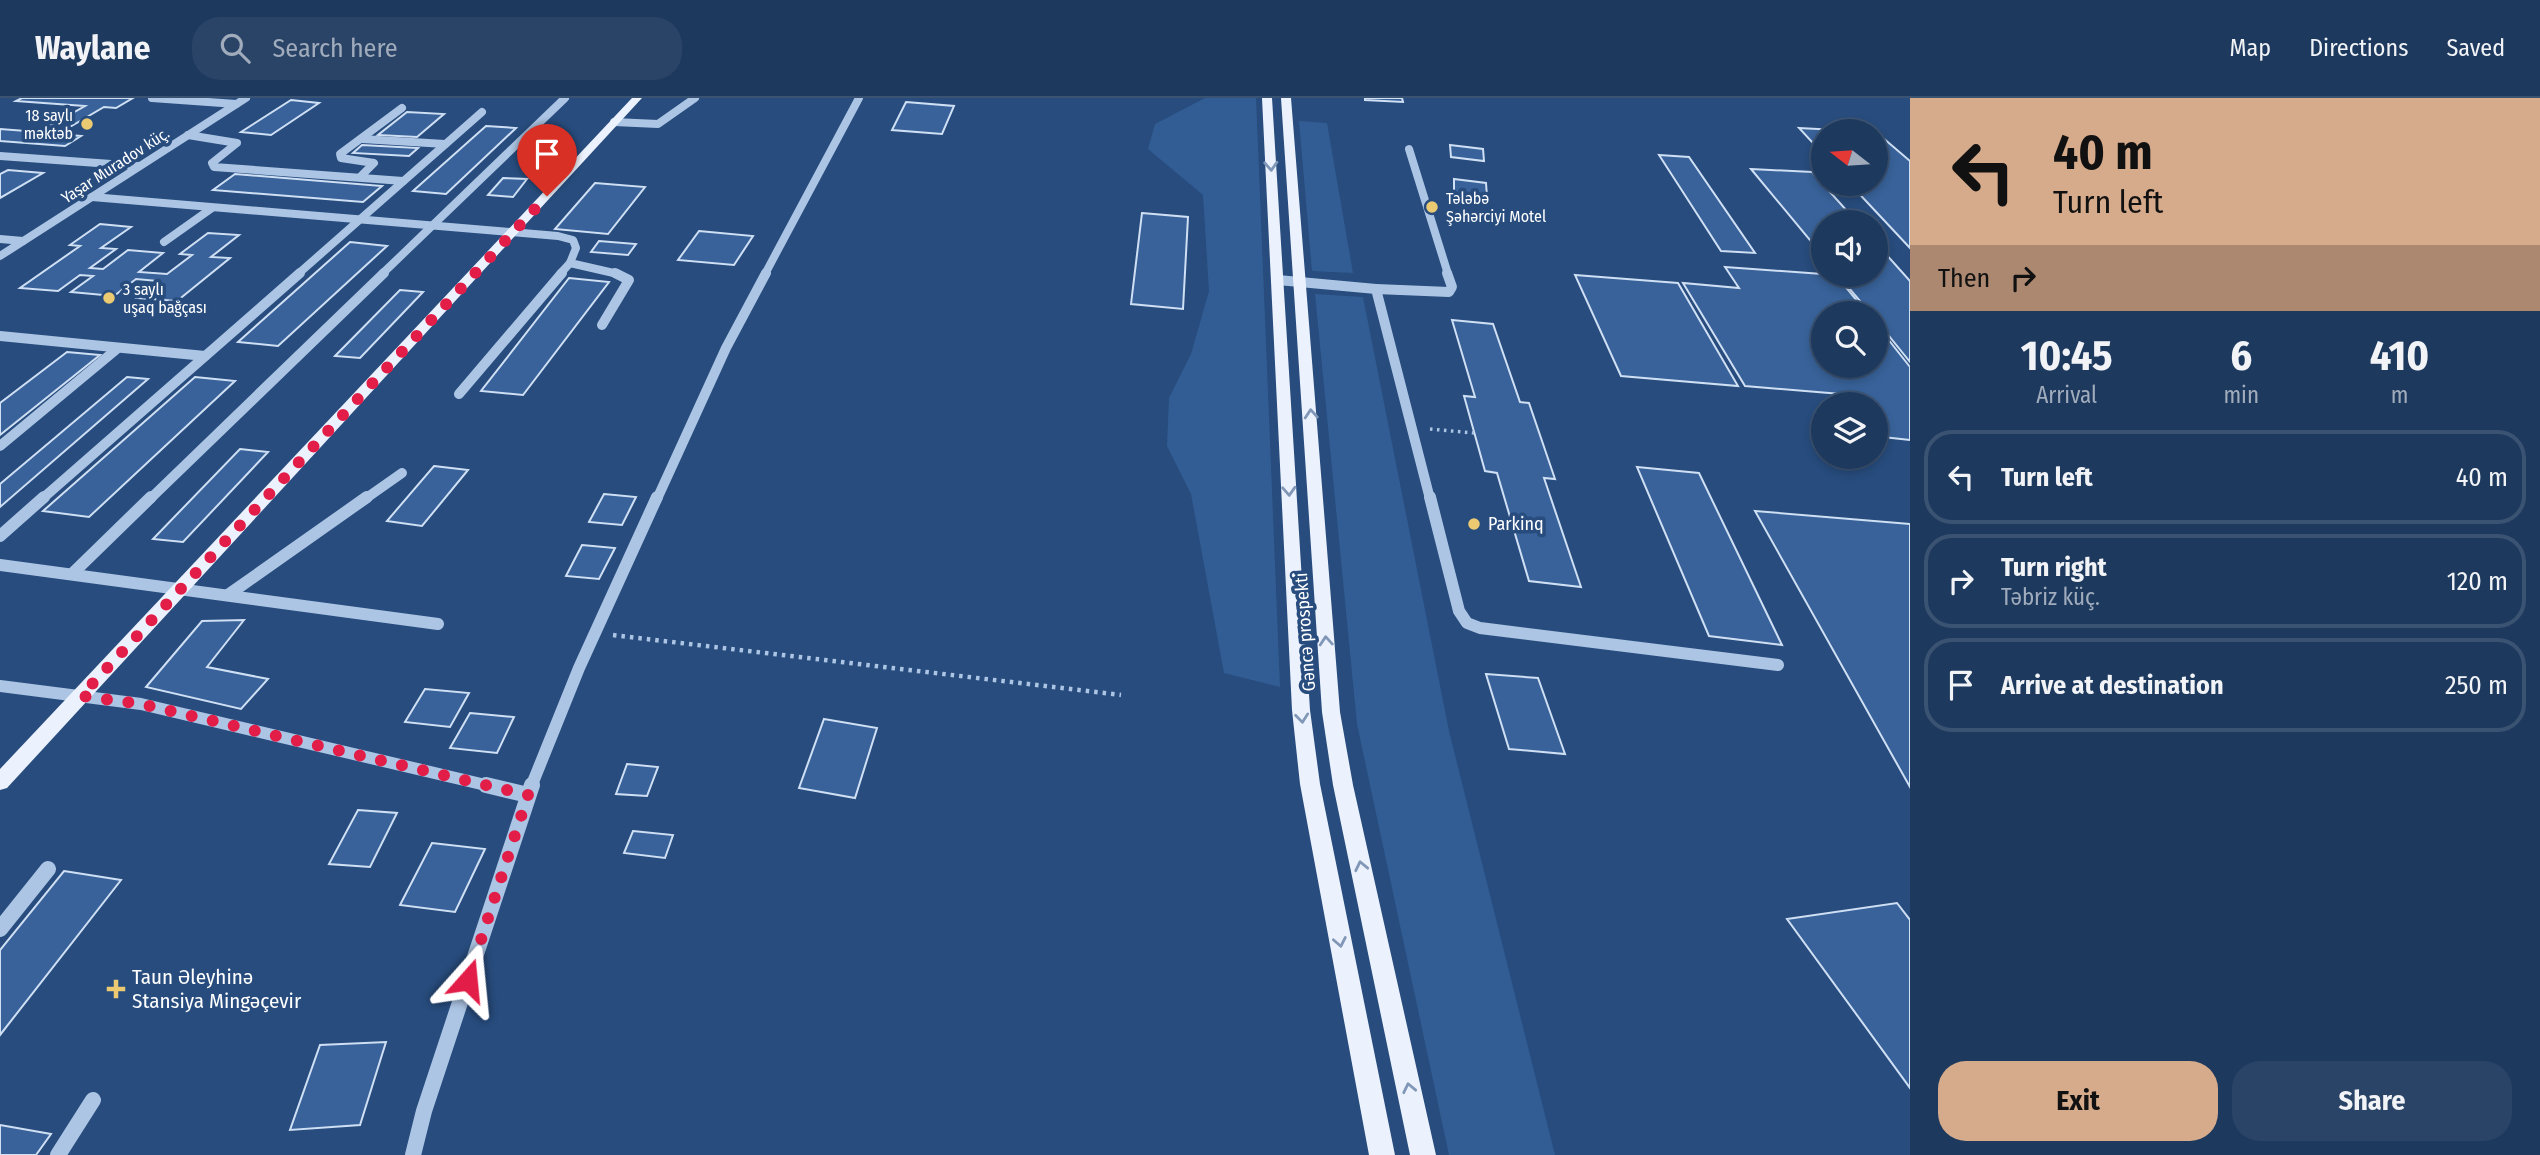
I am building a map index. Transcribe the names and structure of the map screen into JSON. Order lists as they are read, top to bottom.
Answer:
{
  "streets": {
    "main road": ["Gəncə prospekti"],
    "street": ["Yaşar Muradov küç."]
  },
  "places": {
    "other": [
      "18 saylı məktəb",
      "Tələbə Şəhərciyi Motel",
      "3 saylı uşaq bağçası",
      "Parkinq"
    ],
    "health": ["Taun Əleyhinə Stansiya Mingəçevir"]
  },
  "north": "left",
  "page": {
    "header": "Waylane",
    "search": "Search here",
    "nav": ["Map", "Directions", "Saved"],
    "turn": ["40 m", "Turn left"],
    "then": "Then",
    "eta": [
      "10:45",
      "Arrival",
      "6",
      "min",
      "410",
      "m"
    ],
    "list": [
      {
        "name": "Turn left",
        "value": "40 m"
      },
      {
        "name": "Turn right",
        "note": "Təbriz küç.",
        "value": "120 m"
      },
      {
        "name": "Arrive at destination",
        "value": "250 m"
      }
    ],
    "buttons": ["Exit", "Share"]
  }
}
